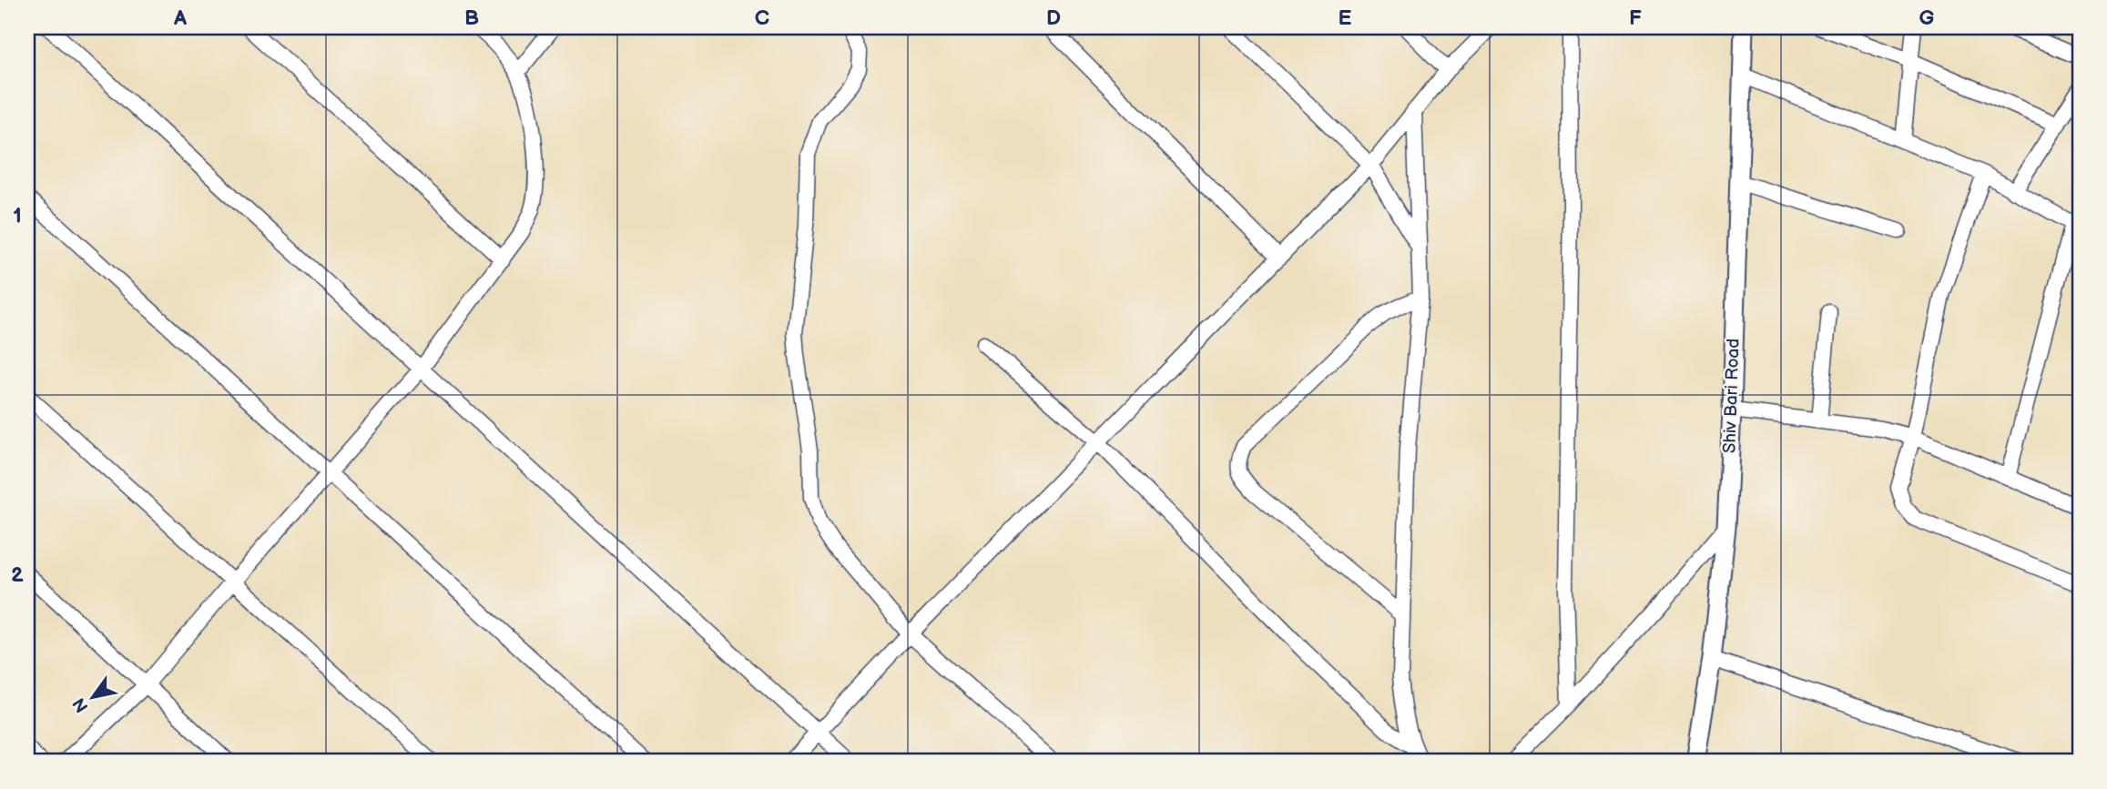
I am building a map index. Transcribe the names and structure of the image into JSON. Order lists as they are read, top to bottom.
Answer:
{
  "streets": {
    "street": ["Shiv Bari Road"]
  },
  "north": "bottom left",
  "grid": {
    "columns": [
      "A",
      "B",
      "C",
      "D",
      "E",
      "F",
      "G"
    ],
    "rows": ["1", "2"]
  }
}
